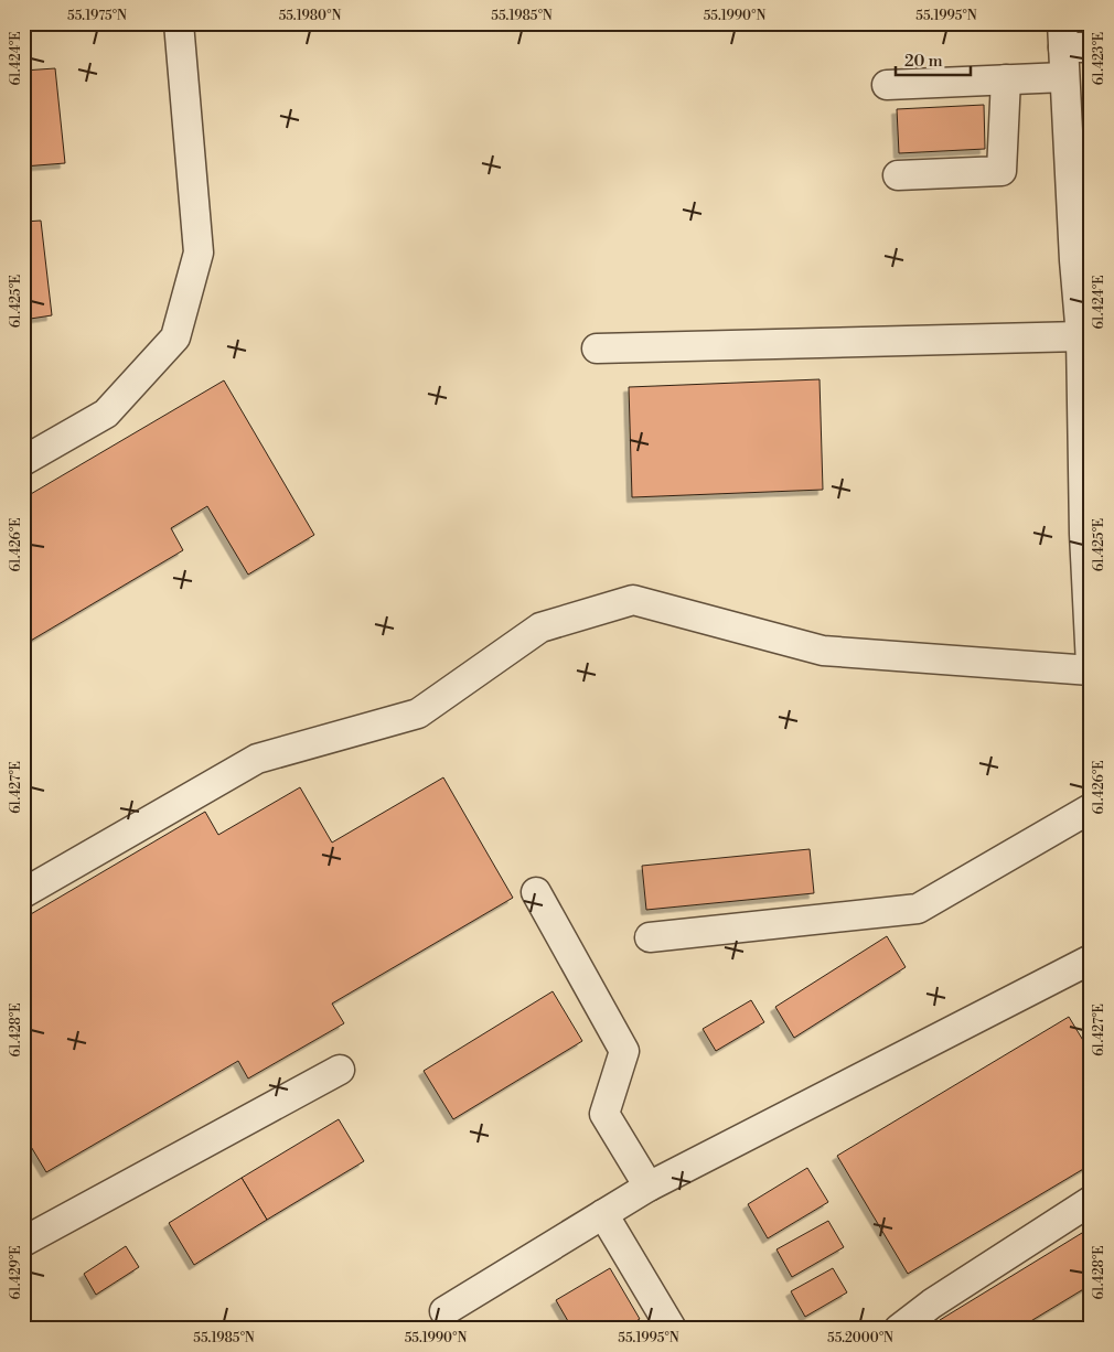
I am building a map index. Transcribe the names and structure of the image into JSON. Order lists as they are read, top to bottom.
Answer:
{
  "scale_bar": "20 m",
  "coordinates": [
    "55.1975°N",
    "55.1980°N",
    "55.1985°N",
    "55.1990°N",
    "55.1995°N",
    "61.424°E",
    "61.423°E",
    "61.425°E",
    "61.426°E",
    "61.427°E",
    "61.428°E",
    "61.429°E",
    "55.2000°N"
  ]
}
